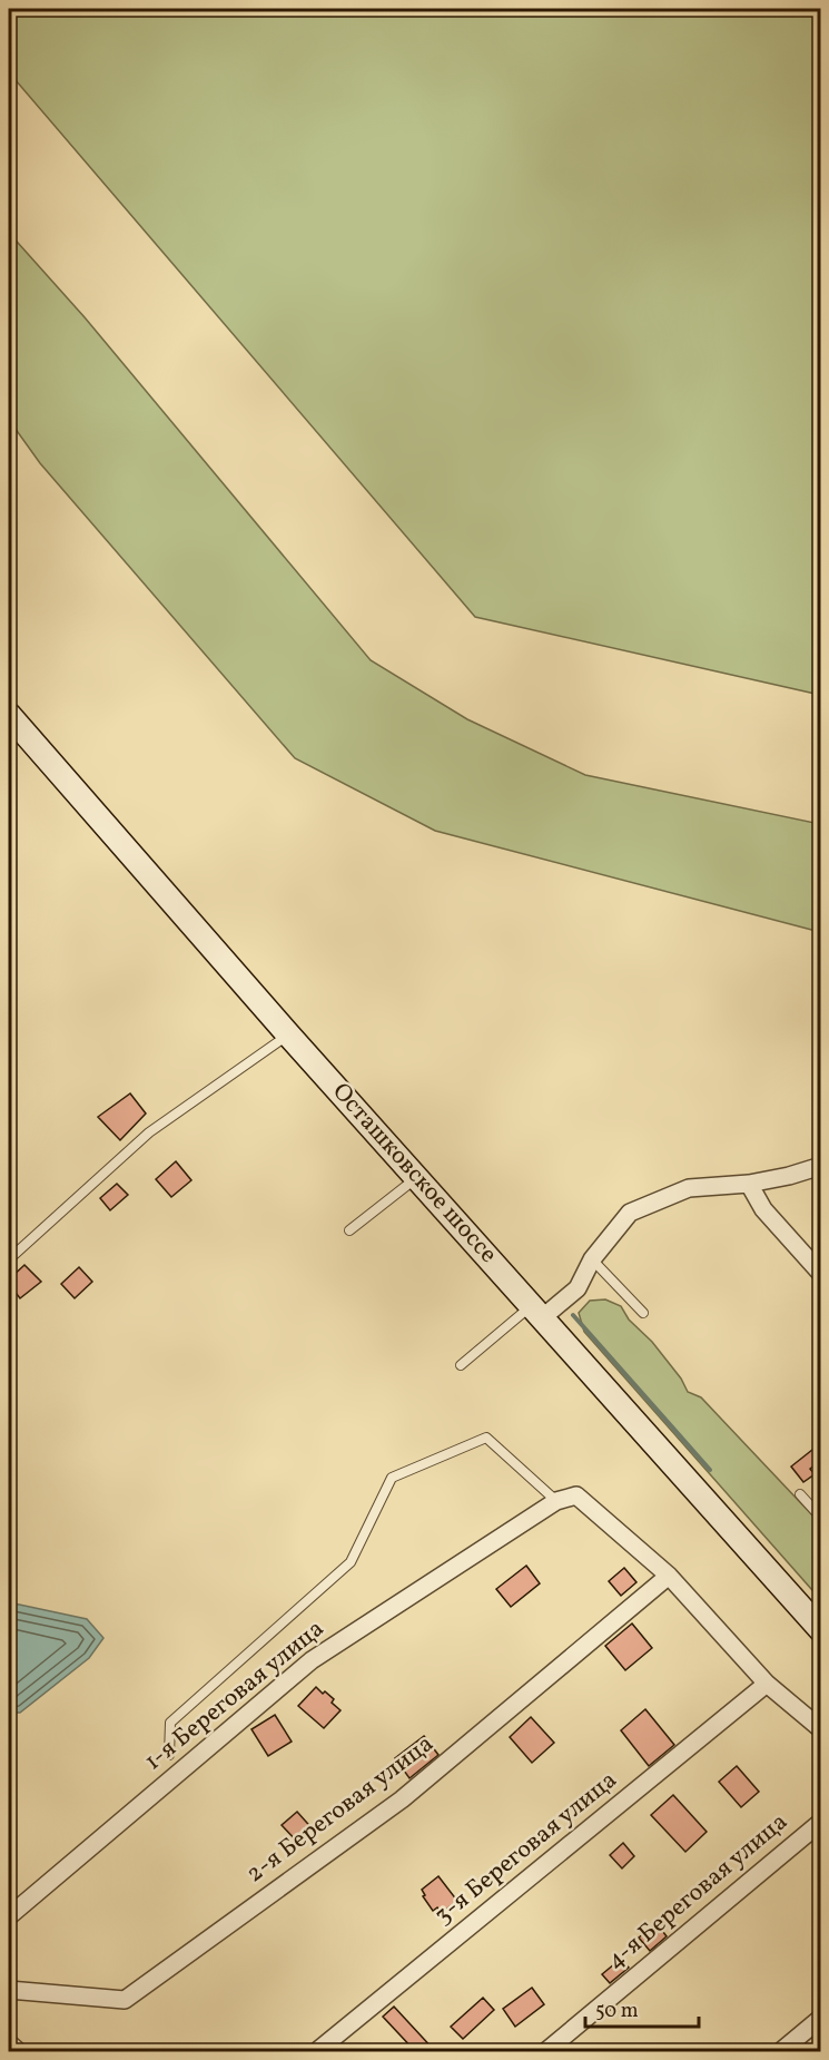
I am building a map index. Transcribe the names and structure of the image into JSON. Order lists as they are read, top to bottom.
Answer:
{
  "streets": {
    "main road": ["Осташковское шоссе"],
    "street": [
      "1-я Береговая улица",
      "2-я Береговая улица",
      "3-я Береговая улица",
      "4-я Береговая улица"
    ]
  },
  "crossings": [
    ["1-я Береговая улица", "2-я Береговая улица"]
  ],
  "scale_bar": "50 m"
}
